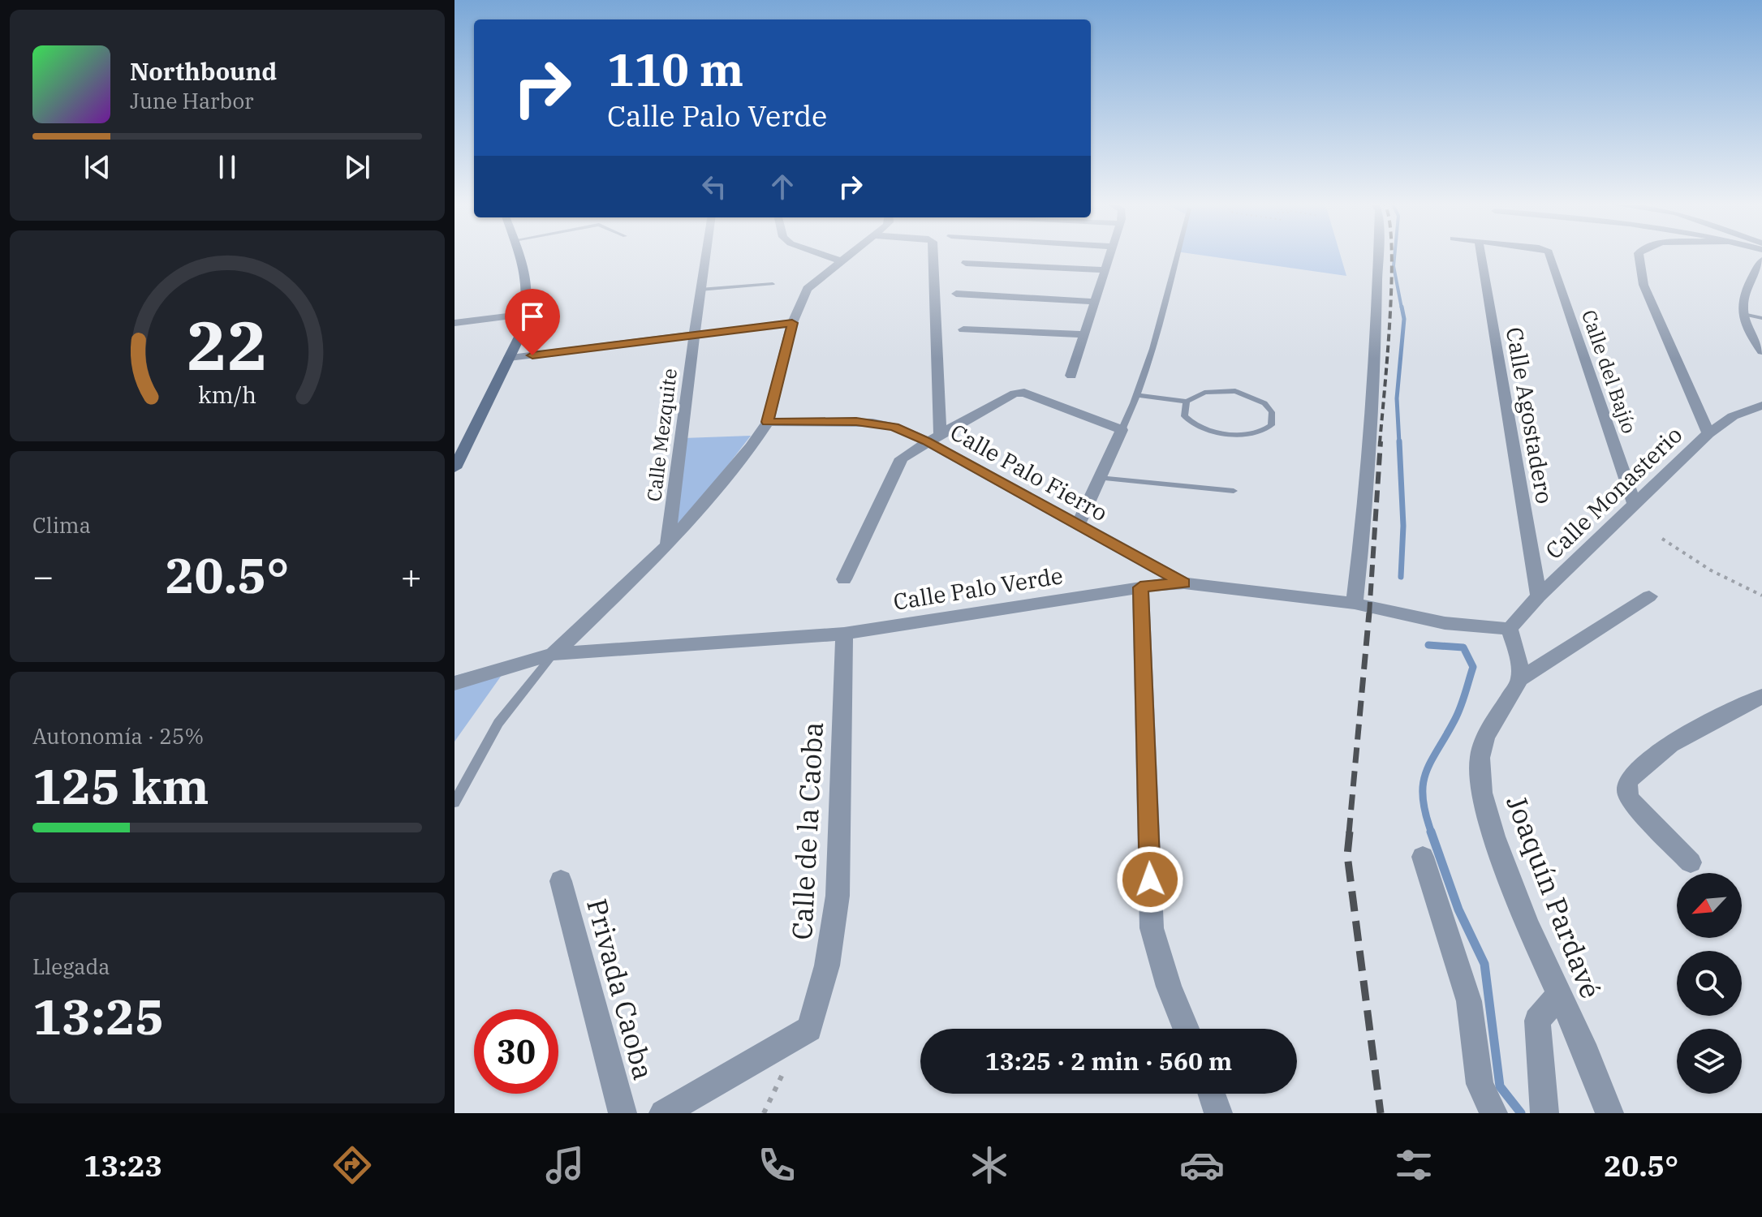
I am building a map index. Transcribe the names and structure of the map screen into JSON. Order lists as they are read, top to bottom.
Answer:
{
  "streets": {
    "street": [
      "Calle del Bajío",
      "Calle Agostadero",
      "Calle Mezquite",
      "Calle Palo Fierro",
      "Calle Monasterio",
      "Calle Palo Verde",
      "Calle de la Caoba",
      "Joaquín Pardavé",
      "Privada Caoba"
    ]
  },
  "crossings": [
    ["Calle del Bajío", "Calle Monasterio"],
    ["Calle Agostadero", "Calle Monasterio"],
    ["Calle Palo Fierro", "Calle Palo Verde"],
    ["Calle Monasterio", "Calle Palo Verde"],
    ["Calle Palo Verde", "Calle de la Caoba"]
  ],
  "north": "bottom left",
  "page": {
    "turn": ["110 m", "Calle Palo Verde"],
    "song": ["Northbound", "June Harbor"],
    "tile": [
      "Clima",
      ["Autonomía · 25%", "125 km"],
      ["Llegada", "13:25"]
    ],
    "heat": ["−", "20.5°", "+"],
    "limit": "30",
    "trip": "13:25 · 2 min · 560 m",
    "tabs": ["13:23", "20.5°"],
    "gauge": ["22", "km/h"]
  }
}
